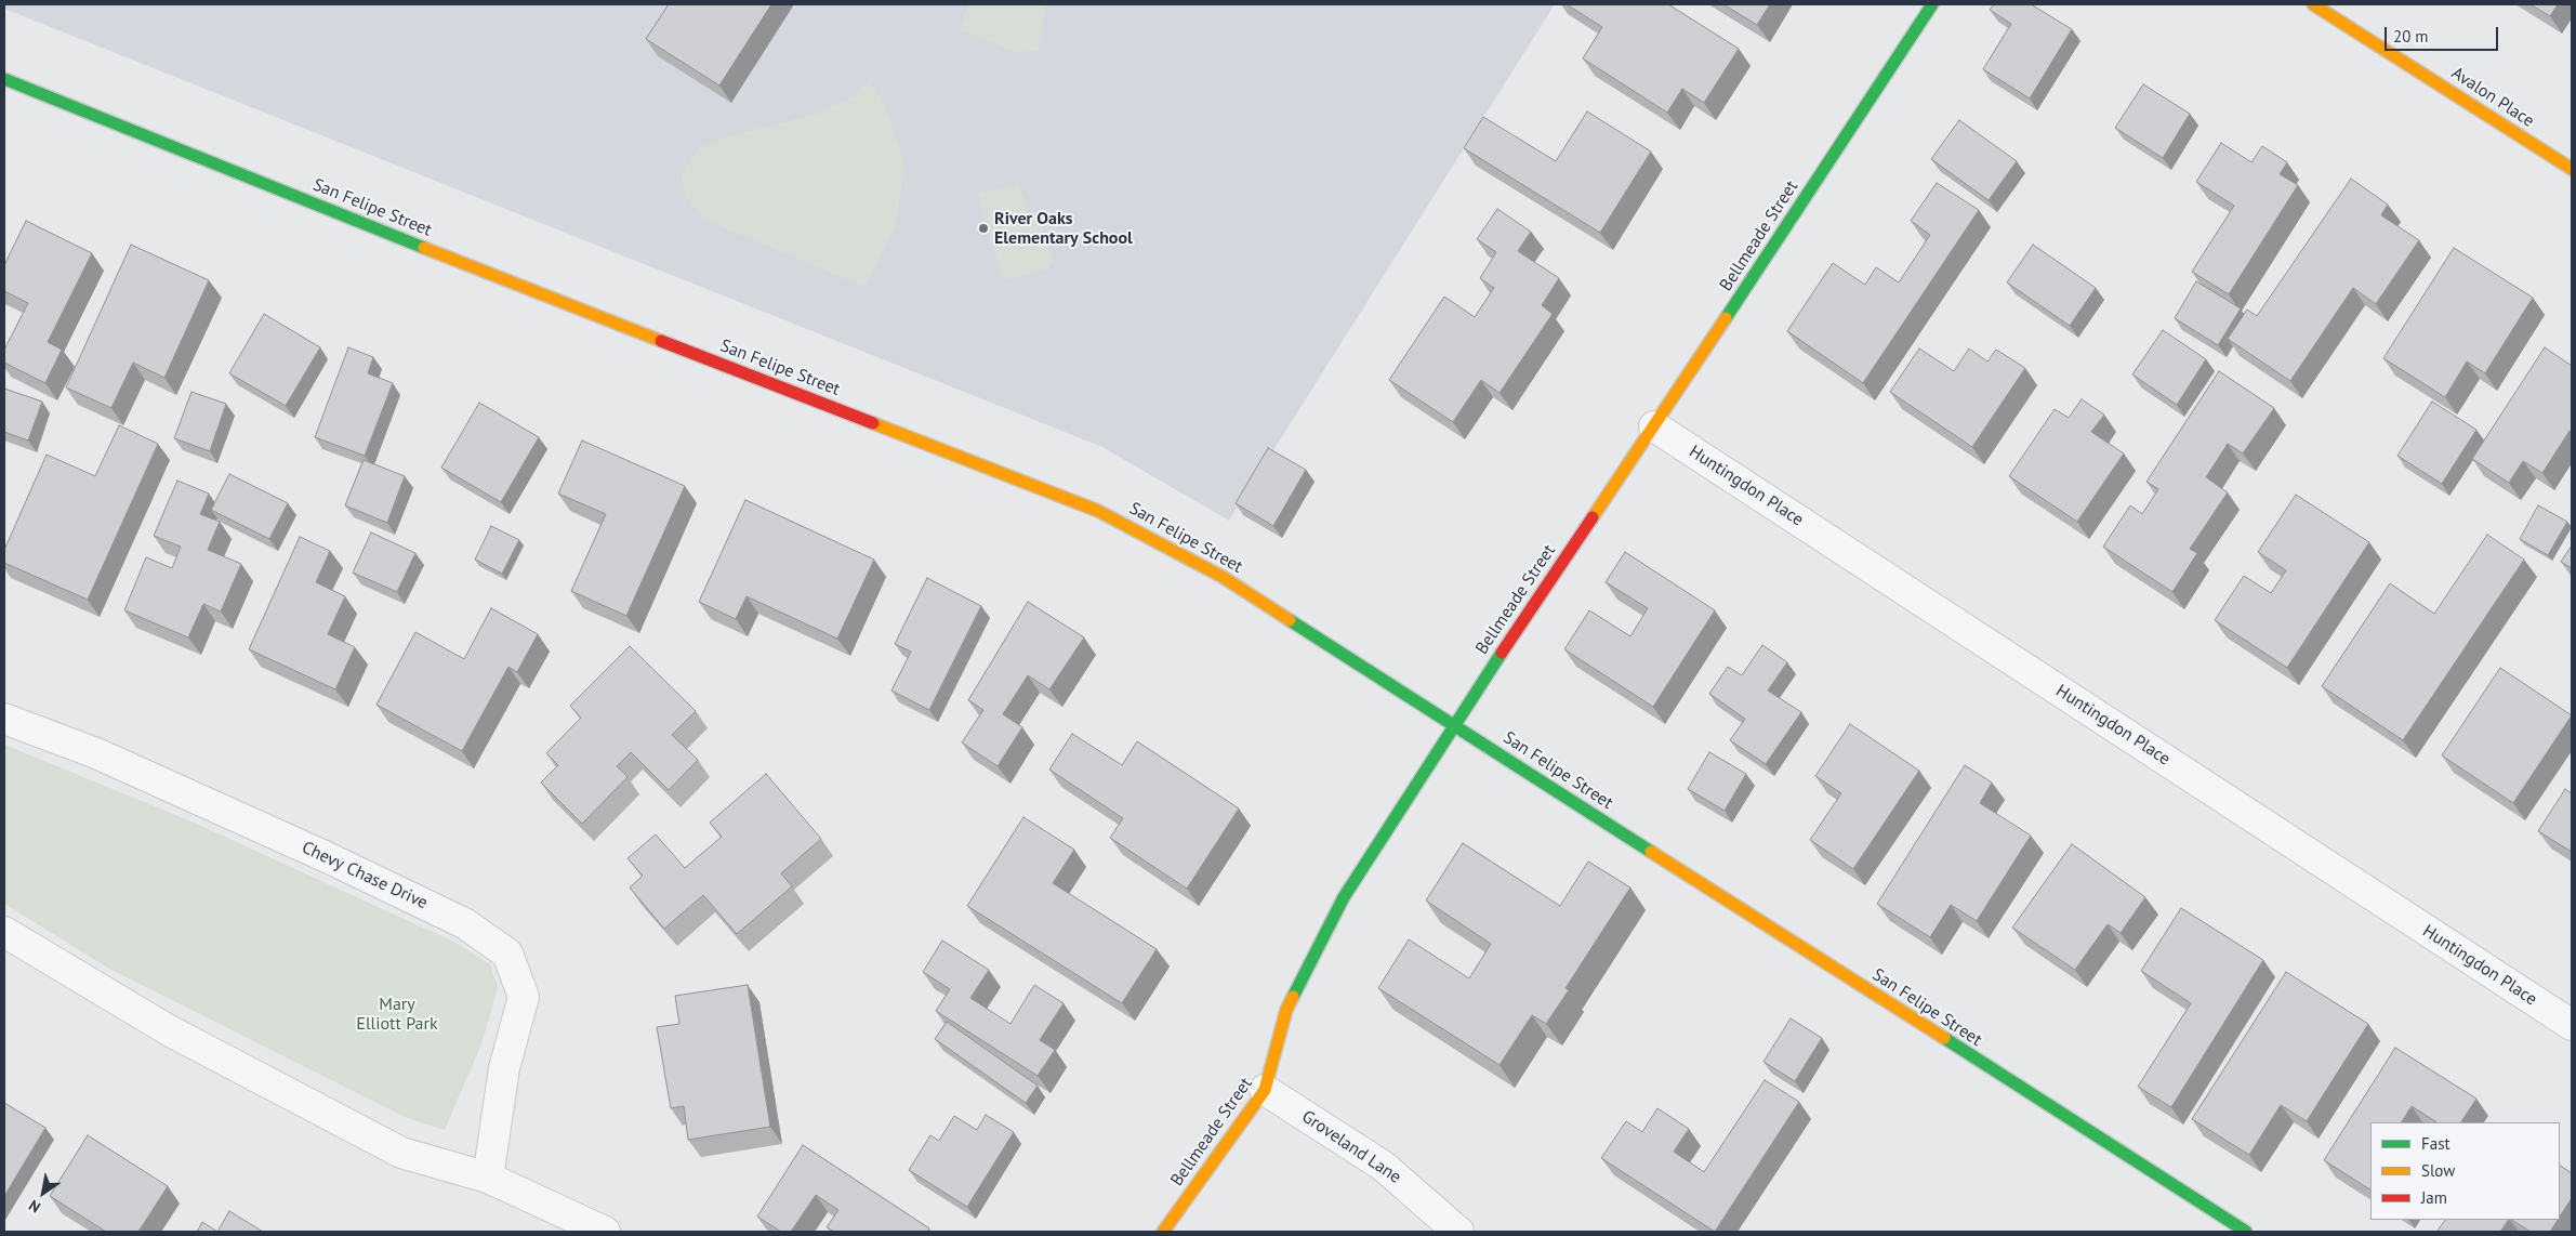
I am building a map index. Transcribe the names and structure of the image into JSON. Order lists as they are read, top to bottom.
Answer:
{
  "streets": {
    "main road": ["Avalon Place", "San Felipe Street", "Bellmeade Street"],
    "street": ["Huntingdon Place", "Chevy Chase Drive", "Groveland Lane"]
  },
  "crossings": [
    ["San Felipe Street", "Bellmeade Street"],
    ["Bellmeade Street", "Huntingdon Place"],
    ["Bellmeade Street", "Groveland Lane"]
  ],
  "parks": ["Mary Elliott Park"],
  "places": ["River Oaks Elementary School"],
  "legend": ["Fast", "Slow", "Jam"],
  "scale_bar": "20 m",
  "north": "bottom left"
}
